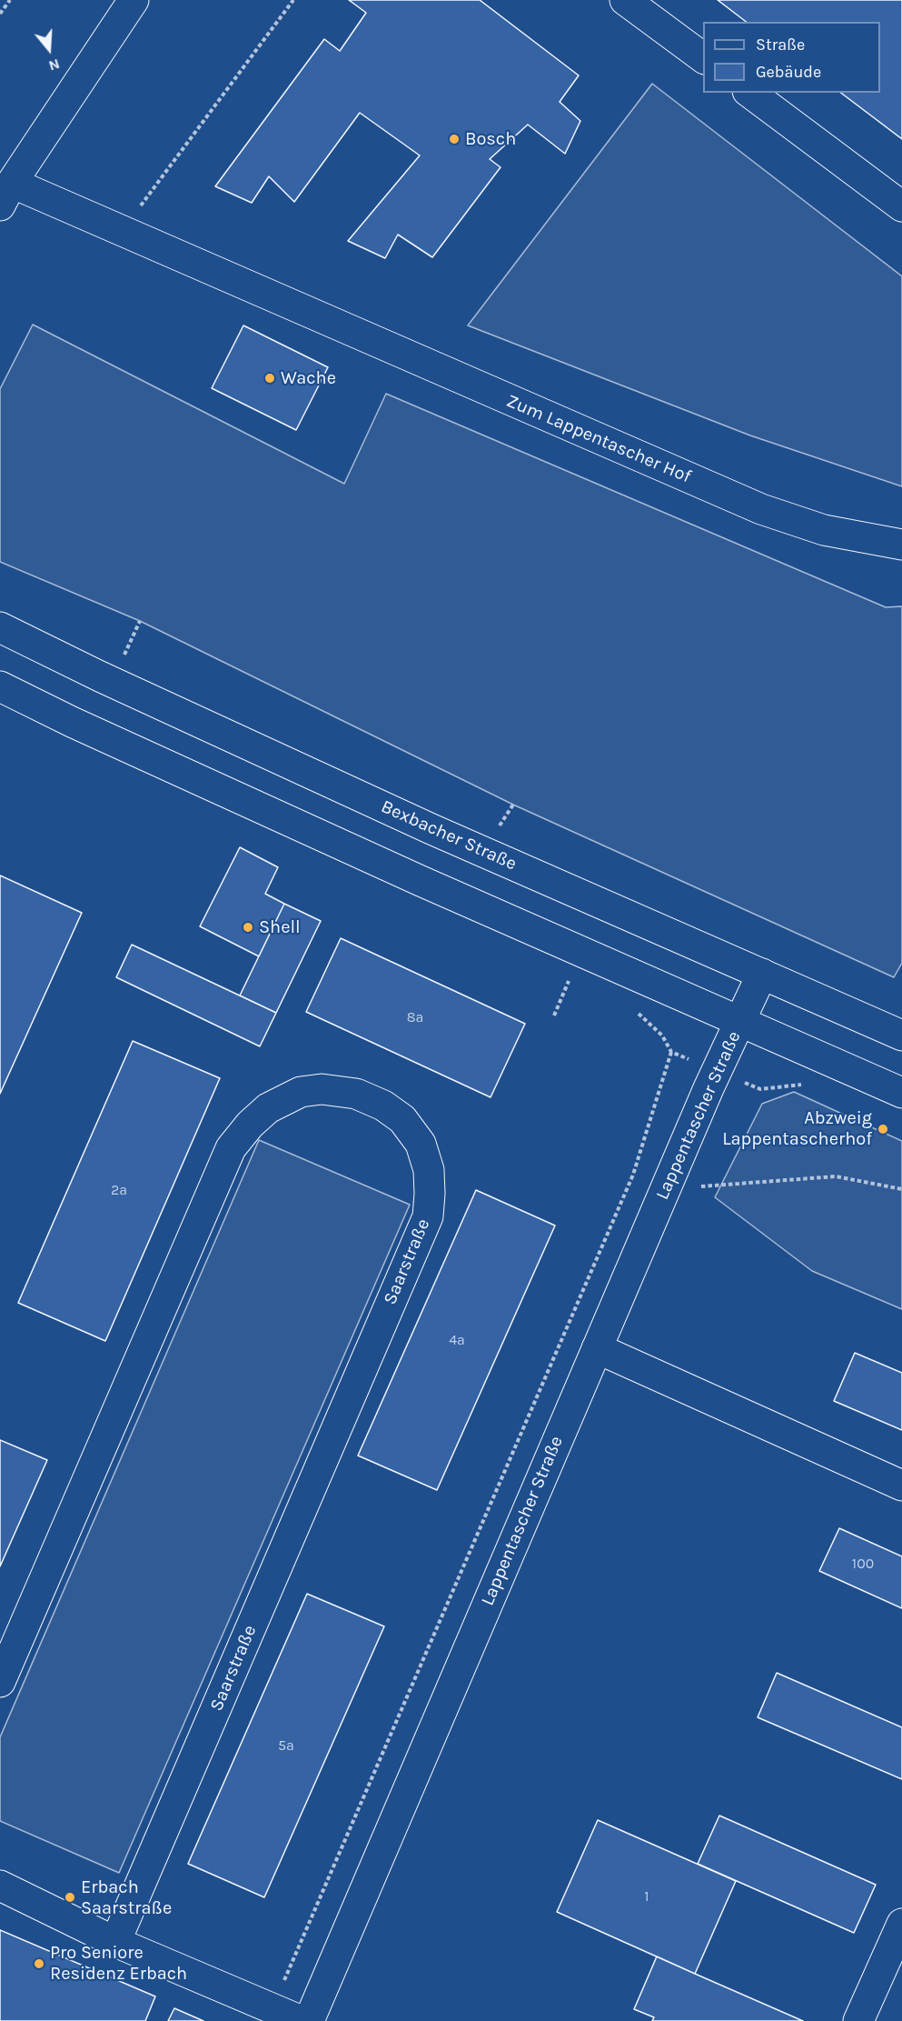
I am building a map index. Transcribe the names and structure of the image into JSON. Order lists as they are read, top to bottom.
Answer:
{
  "streets": {
    "street": [
      "Zum Lappentascher Hof",
      "Bexbacher Straße",
      "Lappentascher Straße",
      "Saarstraße"
    ]
  },
  "crossings": [
    ["Bexbacher Straße", "Lappentascher Straße"]
  ],
  "places": [
    "Bosch",
    "Wache",
    "Shell",
    "Abzweig Lappentascherhof",
    "Erbach Saarstraße",
    "Pro Seniore Residenz Erbach"
  ],
  "house_numbers": [
    "8a",
    "2a",
    "4a",
    "100",
    "5a",
    "1"
  ],
  "legend": ["Straße", "Gebäude"],
  "north": "bottom"
}
